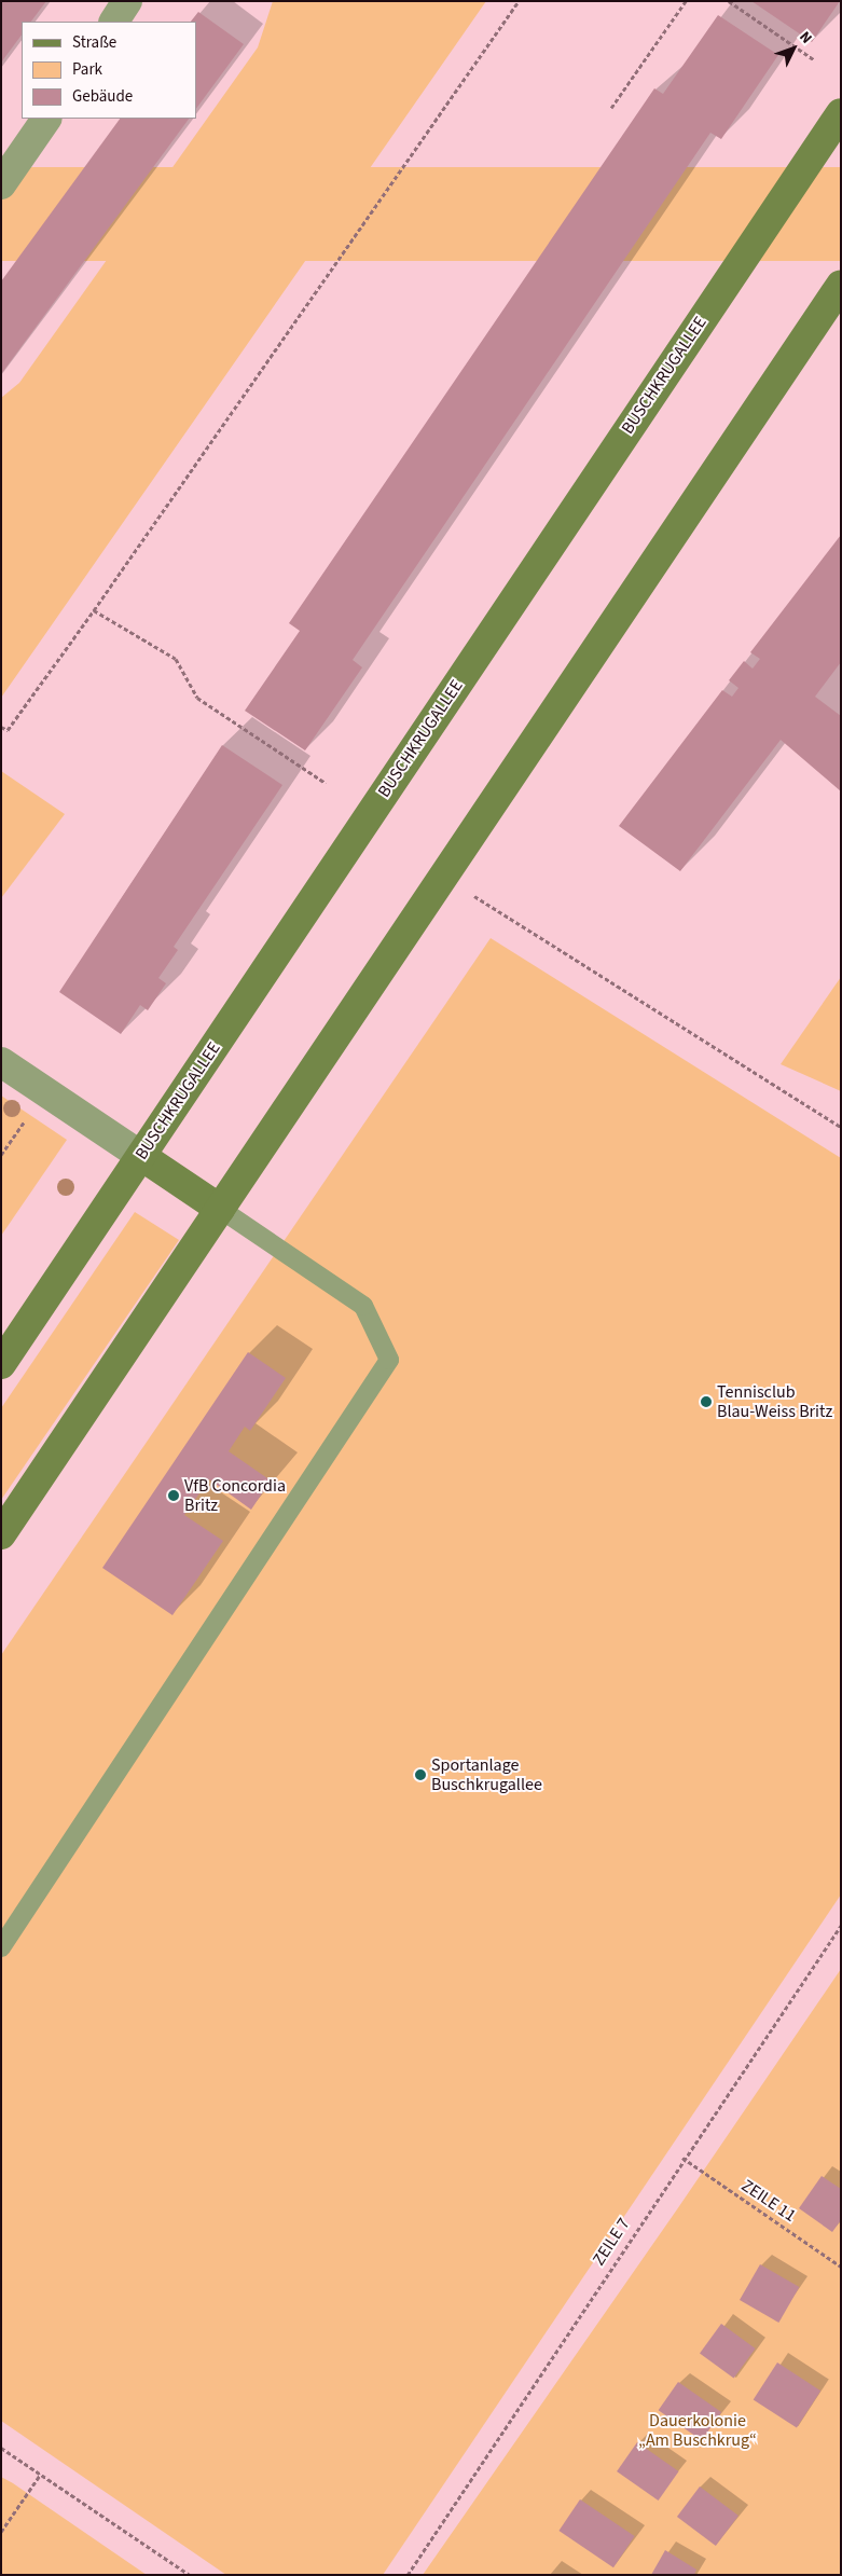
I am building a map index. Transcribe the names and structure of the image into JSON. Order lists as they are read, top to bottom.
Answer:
{
  "streets": {
    "main road": ["BUSCHKRUGALLEE"],
    "path": ["ZEILE 11", "ZEILE 7"]
  },
  "crossings": [
    ["ZEILE 11", "ZEILE 7"]
  ],
  "parks": ["Dauerkolonie „Am Buschkrug“"],
  "places": ["Tennisclub Blau-Weiss Britz", "VfB Concordia Britz", "Sportanlage Buschkrugallee"],
  "legend": ["Straße", "Park", "Gebäude"],
  "north": "top right"
}
